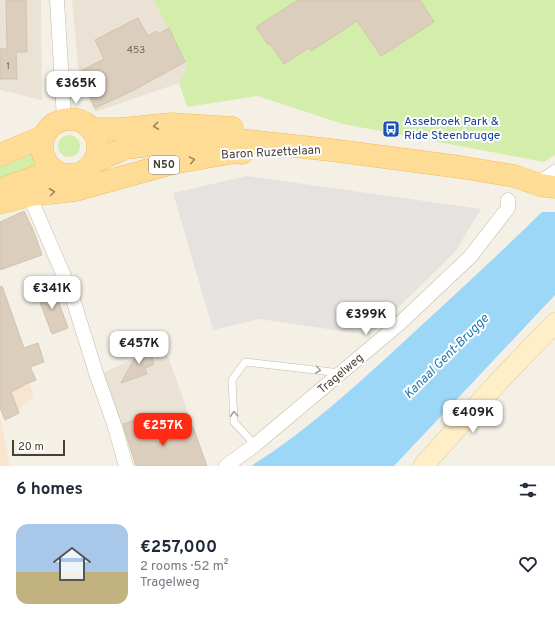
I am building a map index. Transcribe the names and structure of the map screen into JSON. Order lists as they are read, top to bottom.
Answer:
{
  "streets": {
    "main road": ["Baron Ruzettelaan", "N50"],
    "street": ["Tragelweg"]
  },
  "crossings": [
    ["Baron Ruzettelaan", "N50"]
  ],
  "water": ["Kanaal Gent-Brugge"],
  "places": {
    "bus stop": ["Assebroek Park & Ride Steenbrugge"]
  },
  "house_numbers": ["453", "1"],
  "scale_bar": "20 m",
  "page": {
    "price": [
      "€365K",
      "€341K",
      "€399K",
      "€457K",
      "€409K",
      "€257K"
    ],
    "scale": "20 m",
    "heading": "6 homes",
    "list": [
      {
        "name": "€257,000",
        "note": "2 rooms · 52 m² · Tragelweg"
      }
    ]
  }
}
